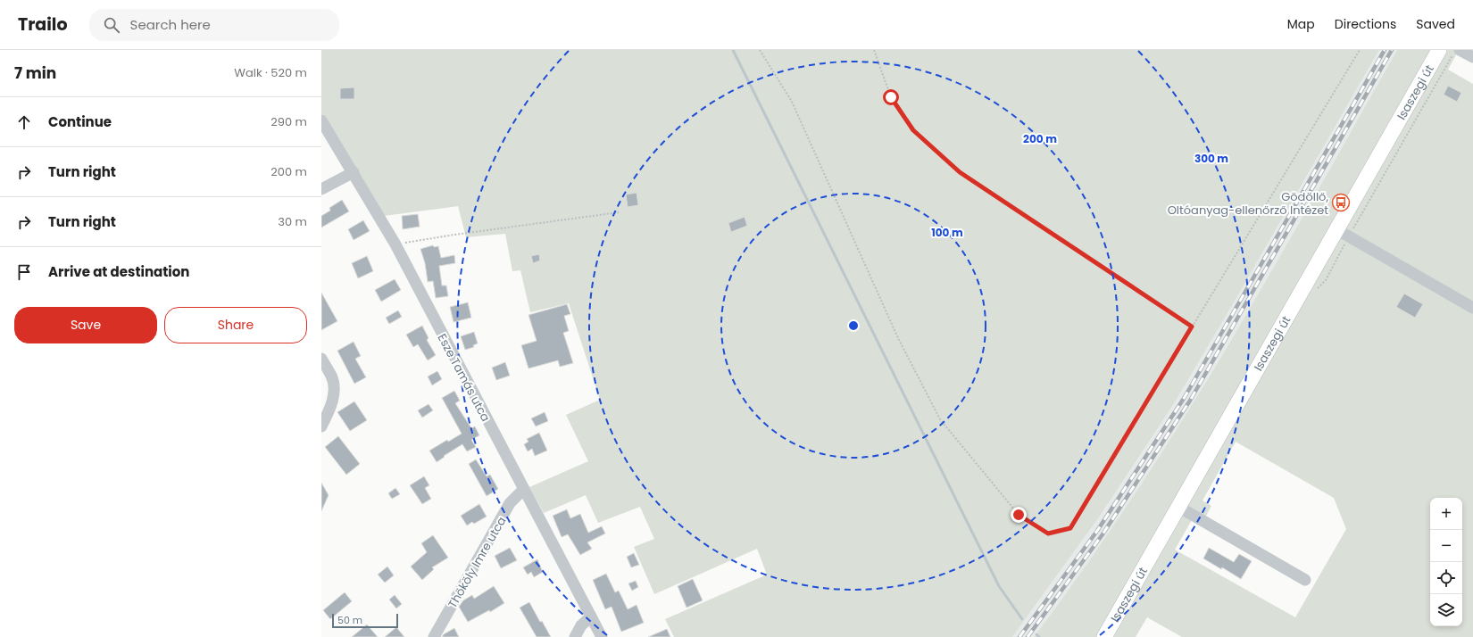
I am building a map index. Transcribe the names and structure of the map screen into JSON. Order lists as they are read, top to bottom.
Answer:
{
  "streets": {
    "main road": ["Isaszegi út"],
    "street": ["Esze Tamás utca", "Thököly Imre utca"]
  },
  "crossings": [
    ["Esze Tamás utca", "Thököly Imre utca"]
  ],
  "places": {
    "bus stop": ["Gödöllő, Oltóanyag-ellenőrző Intézet"]
  },
  "scale_bar": "50 m",
  "page": {
    "header": "Trailo",
    "search": "Search here",
    "nav": ["Map", "Directions", "Saved"],
    "heading": ["7 min", "Walk · 520 m"],
    "list": [
      ["Continue", "290 m"],
      ["Turn right", "200 m"],
      ["Turn right", "30 m"],
      "Arrive at destination"
    ],
    "buttons": ["Save", "Share"],
    "map_buttons": ["+", "−"],
    "scale": "50 m"
  },
  "rings": ["200 m", "300 m", "100 m"]
}
